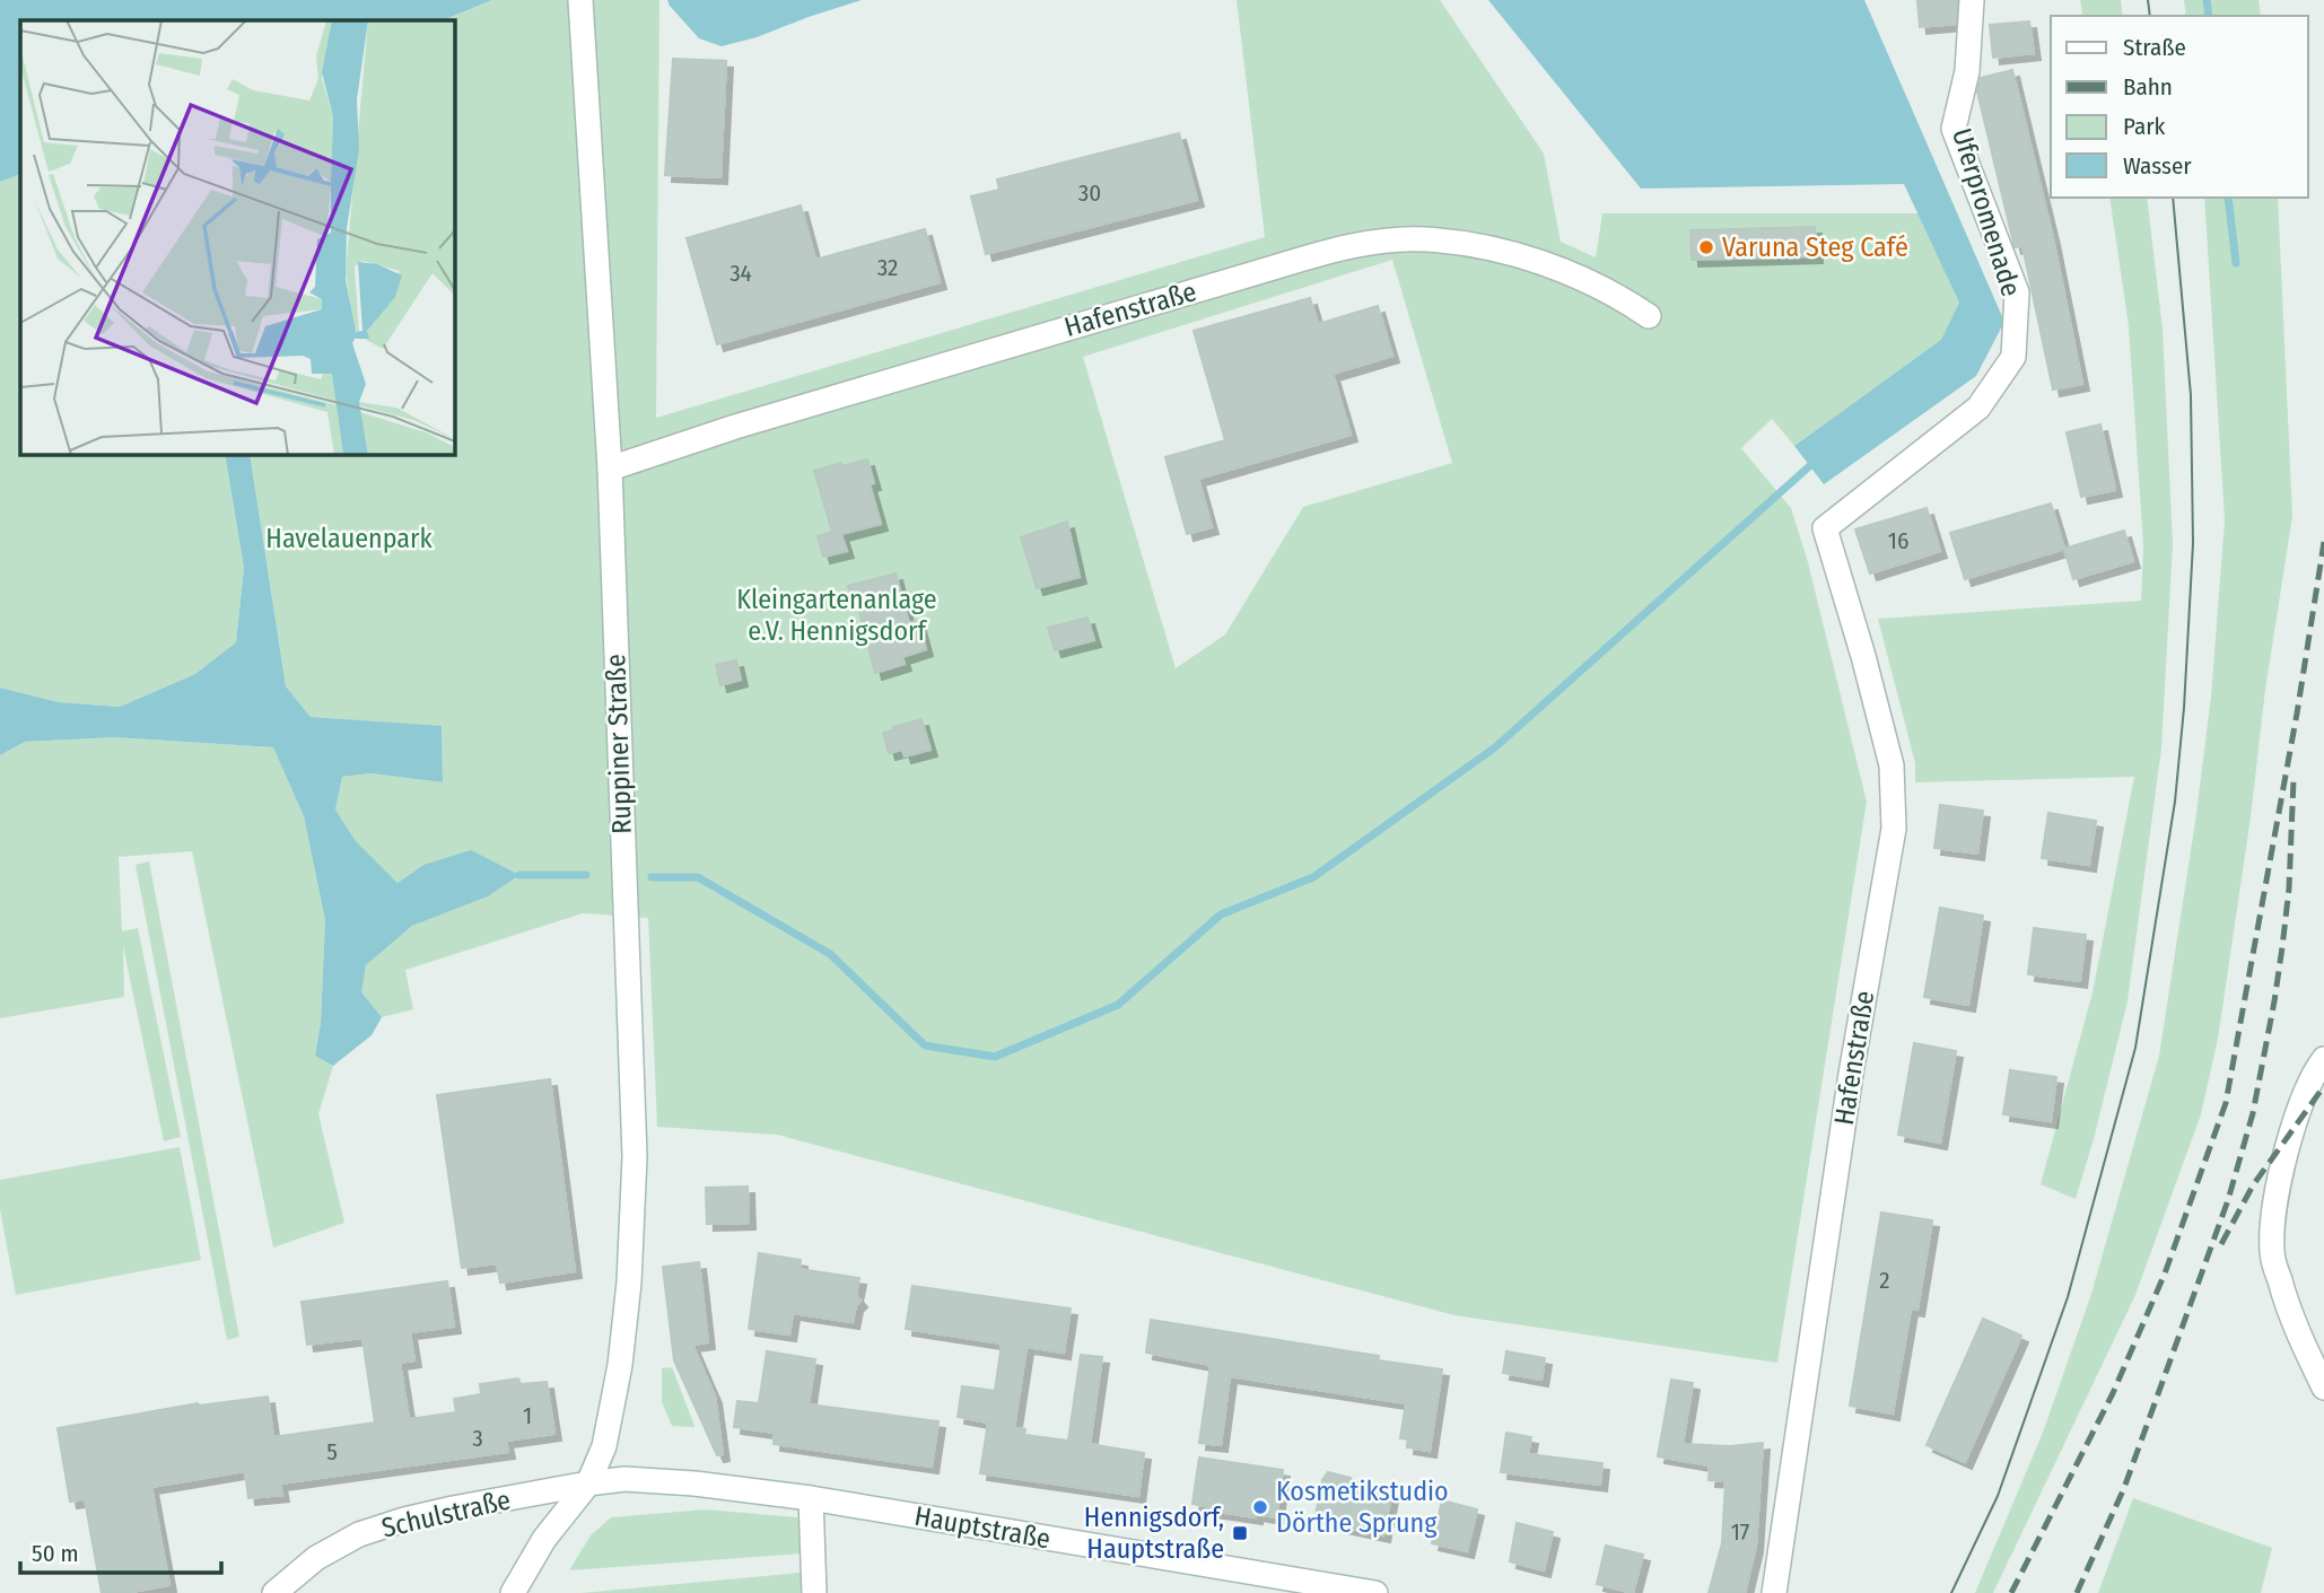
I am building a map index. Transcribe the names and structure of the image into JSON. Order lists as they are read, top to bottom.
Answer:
{
  "streets": {
    "street": [
      "Uferpromenade",
      "Hafenstraße",
      "Ruppiner Straße",
      "Schulstraße",
      "Hauptstraße"
    ]
  },
  "crossings": [
    ["Uferpromenade", "Hafenstraße"],
    ["Hafenstraße", "Ruppiner Straße"],
    ["Ruppiner Straße", "Schulstraße"],
    ["Ruppiner Straße", "Hauptstraße"],
    ["Schulstraße", "Hauptstraße"]
  ],
  "parks": ["Havelauenpark", "Kleingartenanlage e.V. Hennigsdorf"],
  "places": {
    "other": ["Varuna Steg Café", "Kosmetikstudio Dörthe Sprung"],
    "transit": ["Hennigsdorf, Hauptstraße"]
  },
  "house_numbers": [
    "30",
    "32",
    "34",
    "16",
    "2",
    "1",
    "3",
    "5",
    "17"
  ],
  "legend": [
    "Straße",
    "Bahn",
    "Park",
    "Wasser"
  ],
  "scale_bar": "50 m"
}
